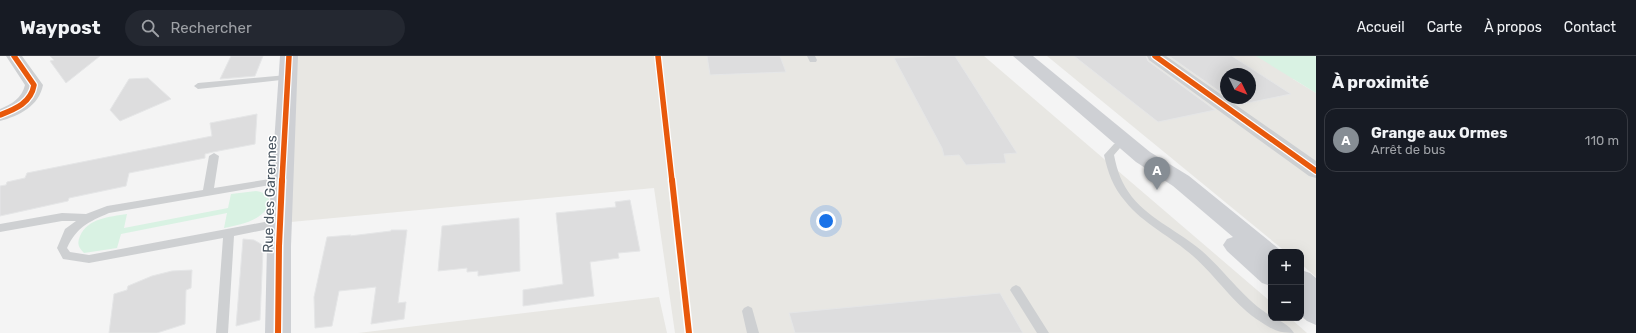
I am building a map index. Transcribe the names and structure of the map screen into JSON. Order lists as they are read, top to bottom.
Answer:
{
  "streets": {
    "main road": ["Rue des Garennes"]
  },
  "north": "bottom right",
  "page": {
    "header": "Waypost",
    "search": "Rechercher",
    "nav": [
      "Accueil",
      "Carte",
      "À propos",
      "Contact"
    ],
    "heading": "À proximité",
    "list": [
      {
        "mark": "A",
        "name": "Grange aux Ormes",
        "note": "Arrêt de bus",
        "value": "110 m"
      }
    ],
    "pins": "A",
    "map_buttons": ["+", "−"]
  }
}
